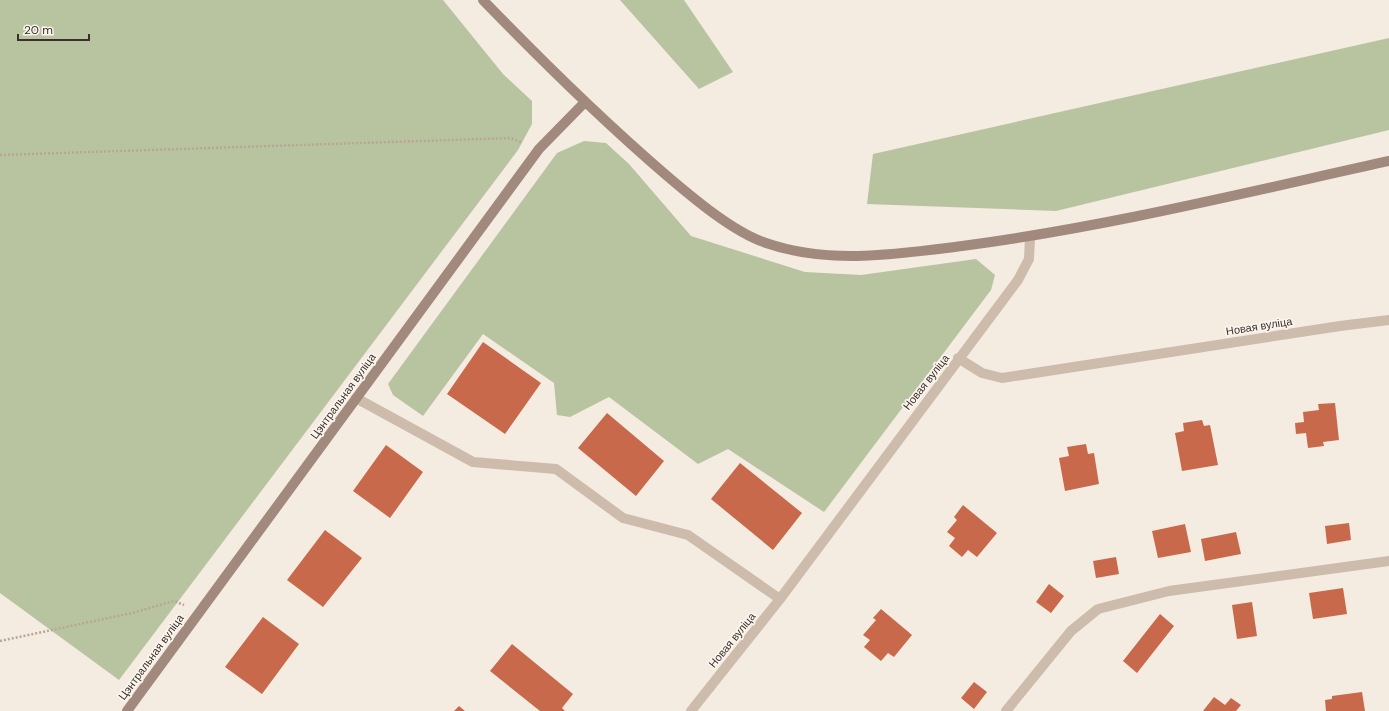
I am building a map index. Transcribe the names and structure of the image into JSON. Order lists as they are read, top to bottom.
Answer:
{
  "streets": {
    "street": ["Новая вуліца", "Цэнтральная вуліца"]
  },
  "scale_bar": "20 m"
}
